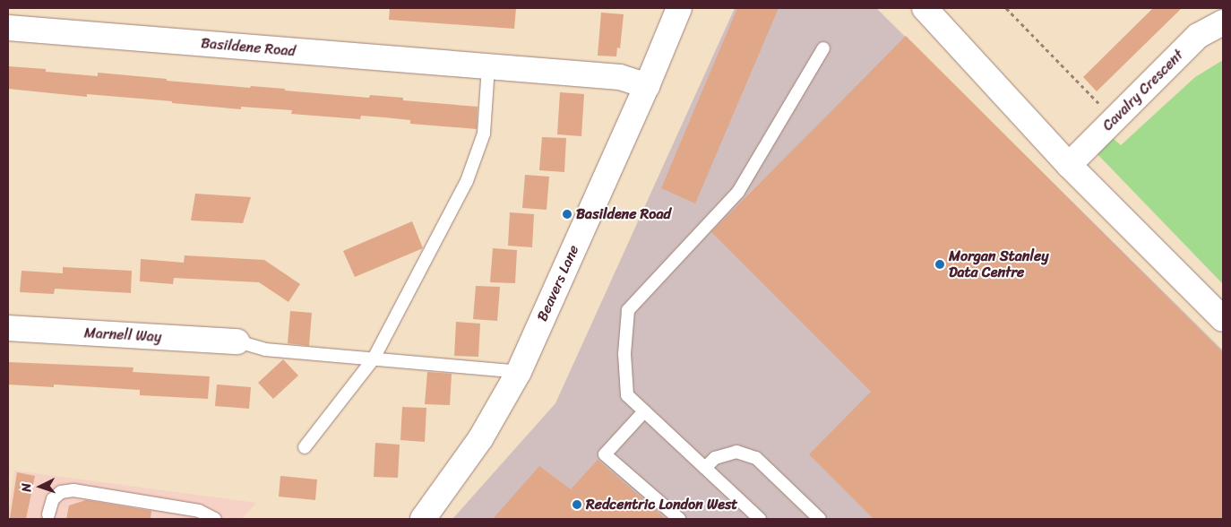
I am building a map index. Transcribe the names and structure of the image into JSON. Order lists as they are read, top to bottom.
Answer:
{
  "streets": {
    "street": [
      "Basildene Road",
      "Cavalry Crescent",
      "Beavers Lane",
      "Marnell Way"
    ]
  },
  "crossings": [
    ["Basildene Road", "Beavers Lane"]
  ],
  "places": ["Basildene Road", "Morgan Stanley Data Centre", "Redcentric London West"],
  "north": "left"
}
